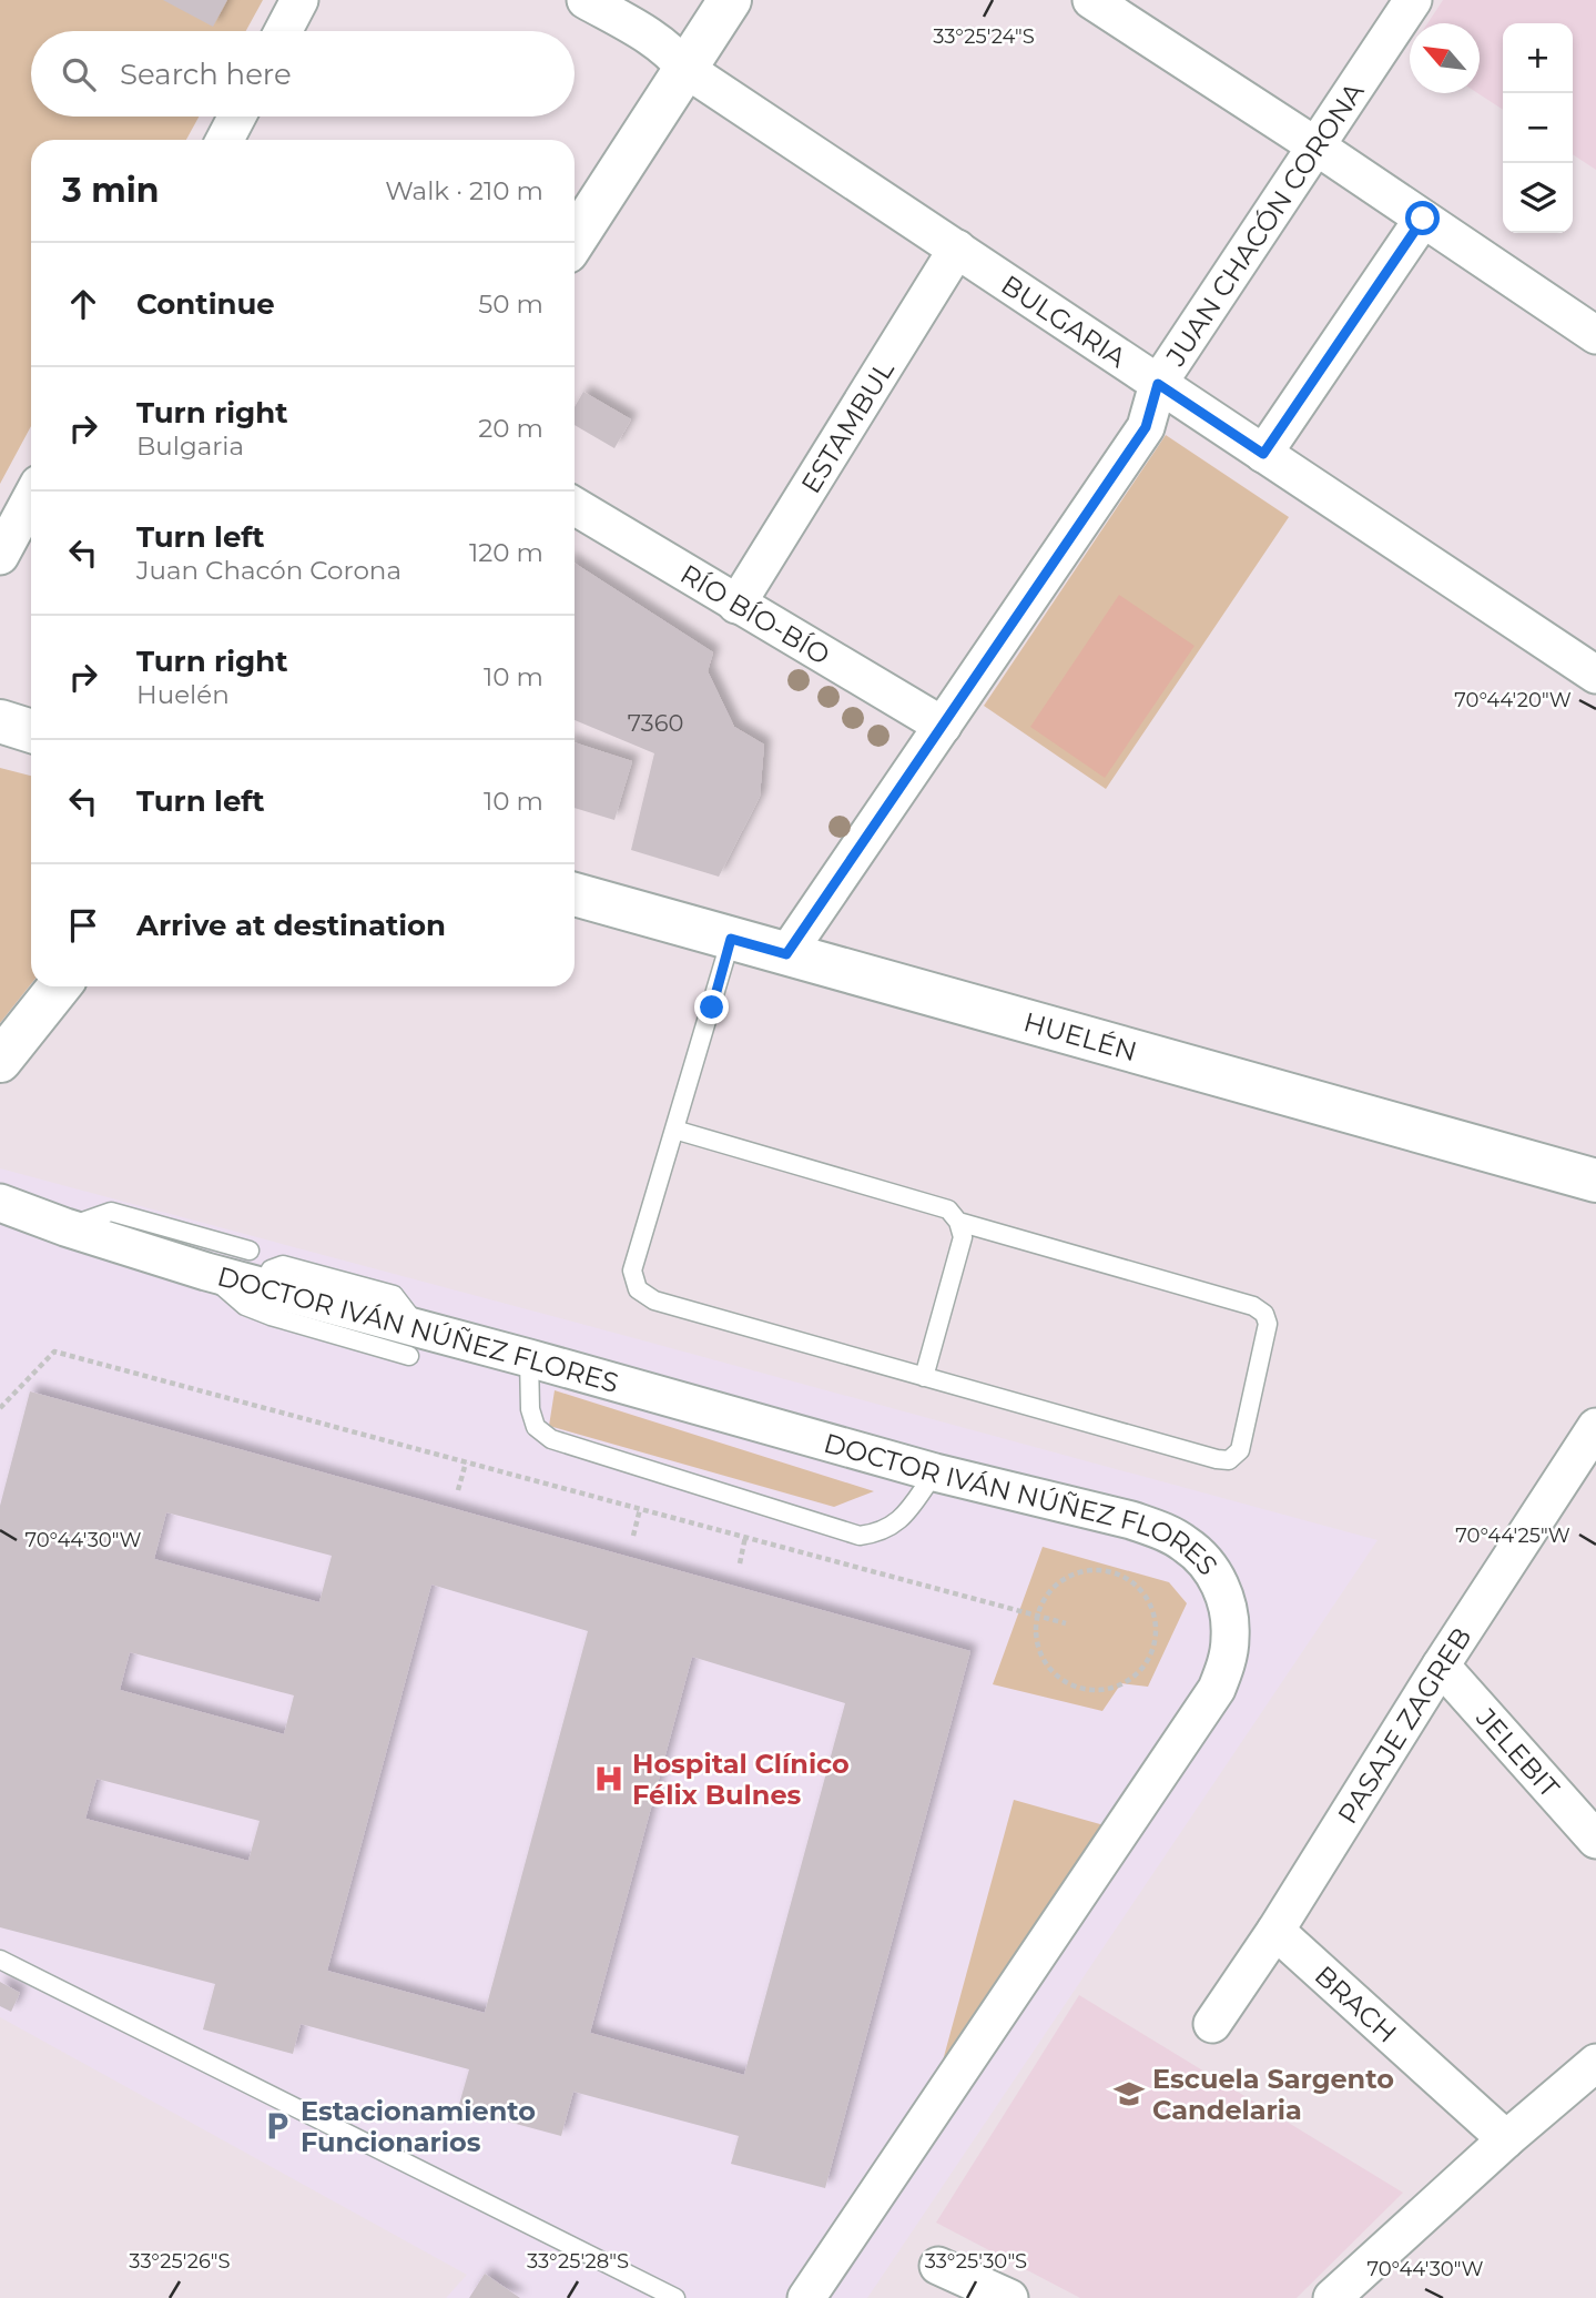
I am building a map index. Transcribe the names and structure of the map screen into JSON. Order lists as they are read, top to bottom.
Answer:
{
  "streets": {
    "main road": ["HUELÉN"],
    "street": [
      "JUAN CHACÓN CORONA",
      "BULGARIA",
      "ESTAMBUL",
      "RÍO BÍO-BÍO",
      "DOCTOR IVÁN NÚÑEZ FLORES",
      "PASAJE ZAGREB",
      "JELEBIT",
      "BRACH"
    ]
  },
  "crossings": [
    ["JUAN CHACÓN CORONA", "BULGARIA"],
    ["JUAN CHACÓN CORONA", "RÍO BÍO-BÍO"],
    ["JUAN CHACÓN CORONA", "HUELÉN"],
    ["BULGARIA", "ESTAMBUL"],
    ["ESTAMBUL", "RÍO BÍO-BÍO"],
    ["PASAJE ZAGREB", "JELEBIT"],
    ["PASAJE ZAGREB", "BRACH"]
  ],
  "places": {
    "hospital": ["Hospital Clínico Félix Bulnes"],
    "school or university": ["Escuela Sargento Candelaria"],
    "parking": ["Estacionamiento Funcionarios"]
  },
  "house_numbers": ["7360"],
  "north": "top left",
  "page": {
    "map_buttons": ["+", "−"],
    "search": "Search here",
    "heading": ["3 min", "Walk · 210 m"],
    "list": [
      ["Continue", "50 m"],
      ["Turn right", "Bulgaria", "20 m"],
      ["Turn left", "Juan Chacón Corona", "120 m"],
      ["Turn right", "Huelén", "10 m"],
      ["Turn left", "10 m"],
      "Arrive at destination"
    ]
  },
  "coordinates": [
    "33°25'24\"S",
    "70°44'20\"W",
    "70°44'25\"W",
    "70°44'30\"W",
    "33°25'26\"S",
    "33°25'28\"S",
    "33°25'30\"S"
  ]
}
